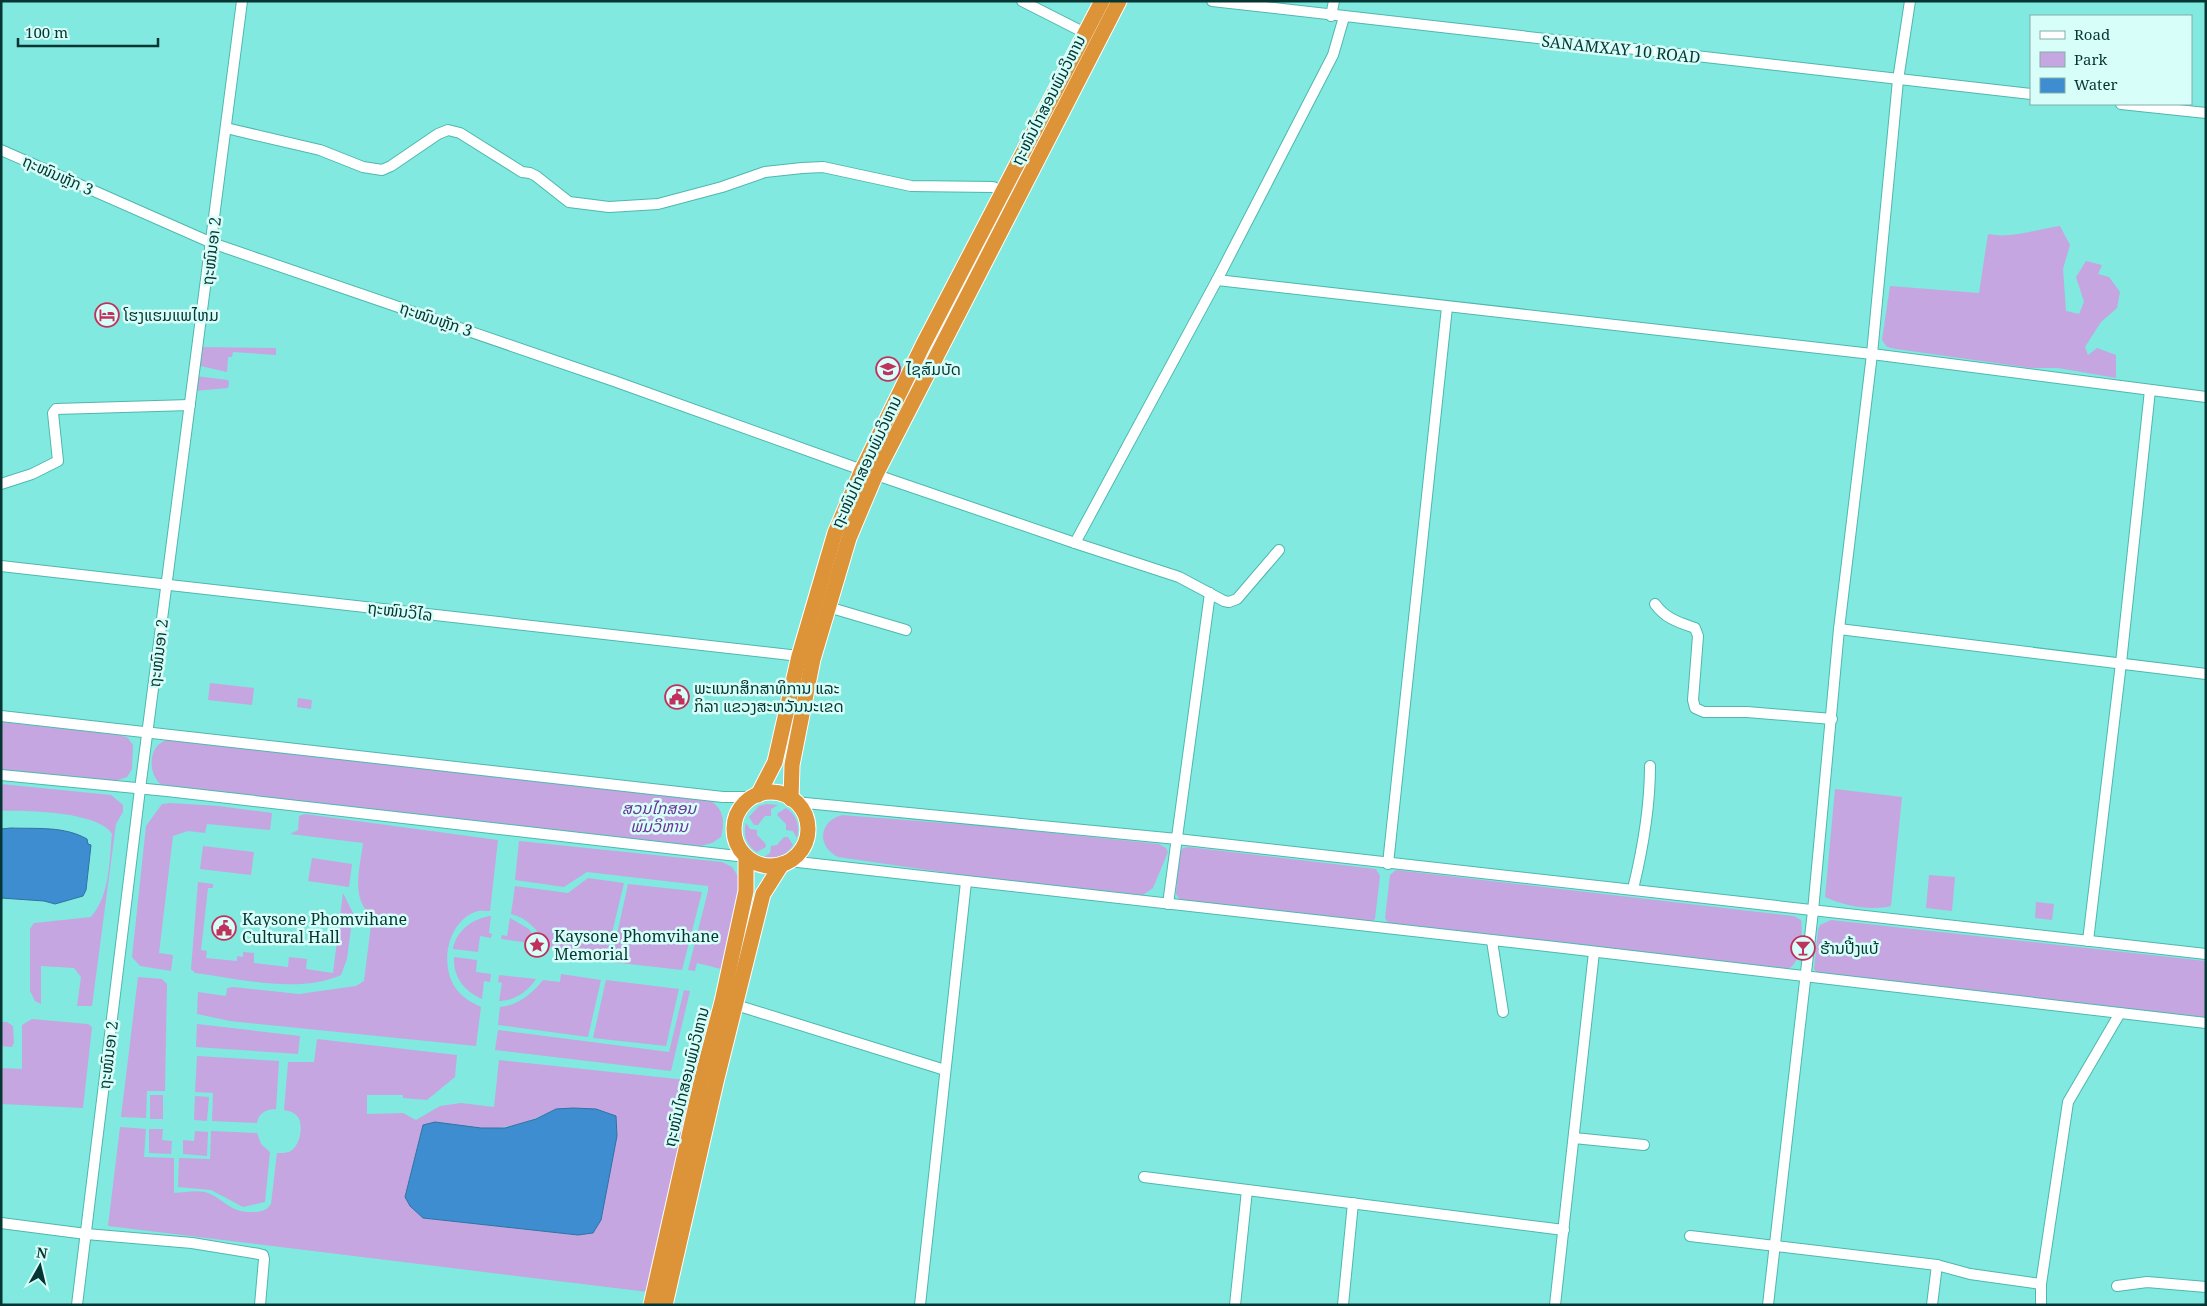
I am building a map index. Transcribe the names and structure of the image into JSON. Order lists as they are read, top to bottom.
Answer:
{
  "streets": {
    "highway": ["ຖະໜົນໄກສອນພົມວິຫານ"],
    "street": [
      "SANAMXAY 10 ROAD",
      "ຖະໜົນຫຼັກ 3",
      "ຖະໜົນອາ 2",
      "ຖະໜົນວິໄລ"
    ]
  },
  "crossings": [
    ["ຖະໜົນໄກສອນພົມວິຫານ", "ຖະໜົນຫຼັກ 3"],
    ["ຖະໜົນໄກສອນພົມວິຫານ", "ຖະໜົນວິໄລ"],
    ["ຖະໜົນຫຼັກ 3", "ຖະໜົນອາ 2"],
    ["ຖະໜົນອາ 2", "ຖະໜົນວິໄລ"]
  ],
  "parks": ["ສວນໄກສອນ ພົມວິຫານ"],
  "places": {
    "hotel": ["ໂຮງແຮມແພໄຫມ"],
    "school or university": ["ໄຊສົມບັດ"],
    "public building": ["ພະແນກສຶກສາທິການ ແລະ ກິລາ ແຂວງສະຫວັນນະເຂດ", "Kaysone Phomvihane Cultural Hall"],
    "place": ["Kaysone Phomvihane Memorial"],
    "bar": ["ຮ້ານປີ້ງແບ້"]
  },
  "legend": ["Road", "Park", "Water"],
  "scale_bar": "100 m",
  "north": "top"
}
